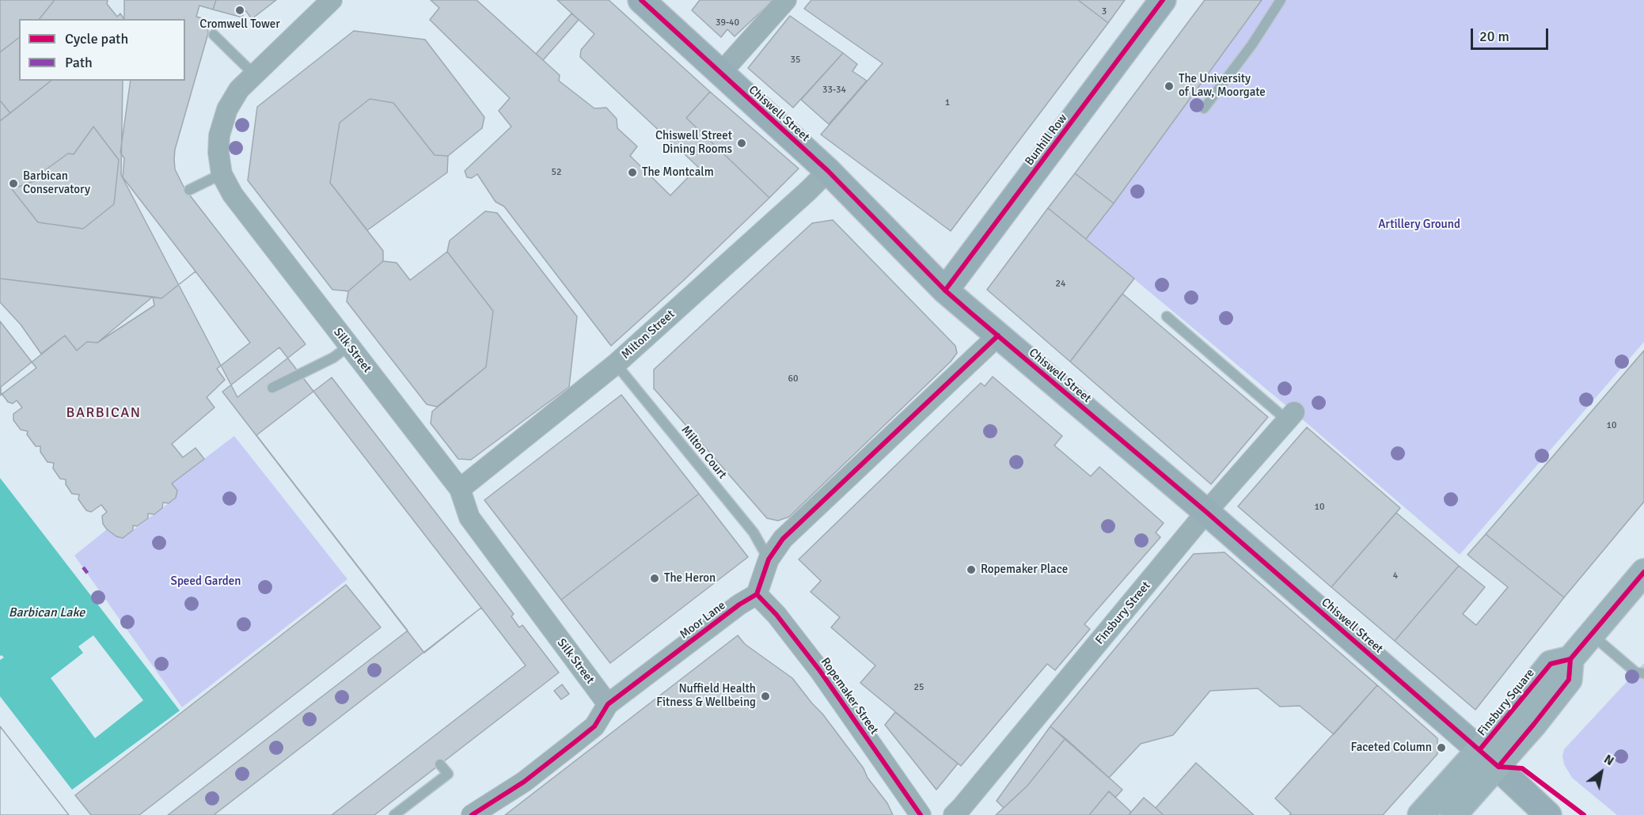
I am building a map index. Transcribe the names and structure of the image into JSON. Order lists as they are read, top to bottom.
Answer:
{
  "streets": {
    "main road": ["Chiswell Street", "Bunhill Row", "Finsbury Square"],
    "street": [
      "Milton Street",
      "Silk Street",
      "Finsbury Street",
      "Moor Lane",
      "Ropemaker Street"
    ],
    "lane": ["Milton Court"]
  },
  "crossings": [
    ["Chiswell Street", "Bunhill Row"],
    ["Chiswell Street", "Milton Street"],
    ["Chiswell Street", "Finsbury Street"],
    ["Chiswell Street", "Finsbury Square"],
    ["Milton Street", "Silk Street"],
    ["Milton Street", "Milton Court"],
    ["Silk Street", "Moor Lane"],
    ["Moor Lane", "Ropemaker Street"]
  ],
  "districts": ["BARBICAN"],
  "water": ["Barbican Lake"],
  "parks": ["Artillery Ground", "Speed Garden"],
  "places": [
    "Cromwell Tower",
    "The University of Law, Moorgate",
    "Chiswell Street Dining Rooms",
    "The Montcalm",
    "Barbican Conservatory",
    "Ropemaker Place",
    "The Heron",
    "Nuffield Health Fitness & Wellbeing",
    "Faceted Column"
  ],
  "house_numbers": [
    "3",
    "39-40",
    "35",
    "33-34",
    "1",
    "52",
    "24",
    "60",
    "10",
    "10",
    "4",
    "25"
  ],
  "legend": ["Cycle path", "Path"],
  "scale_bar": "20 m",
  "north": "top right"
}
